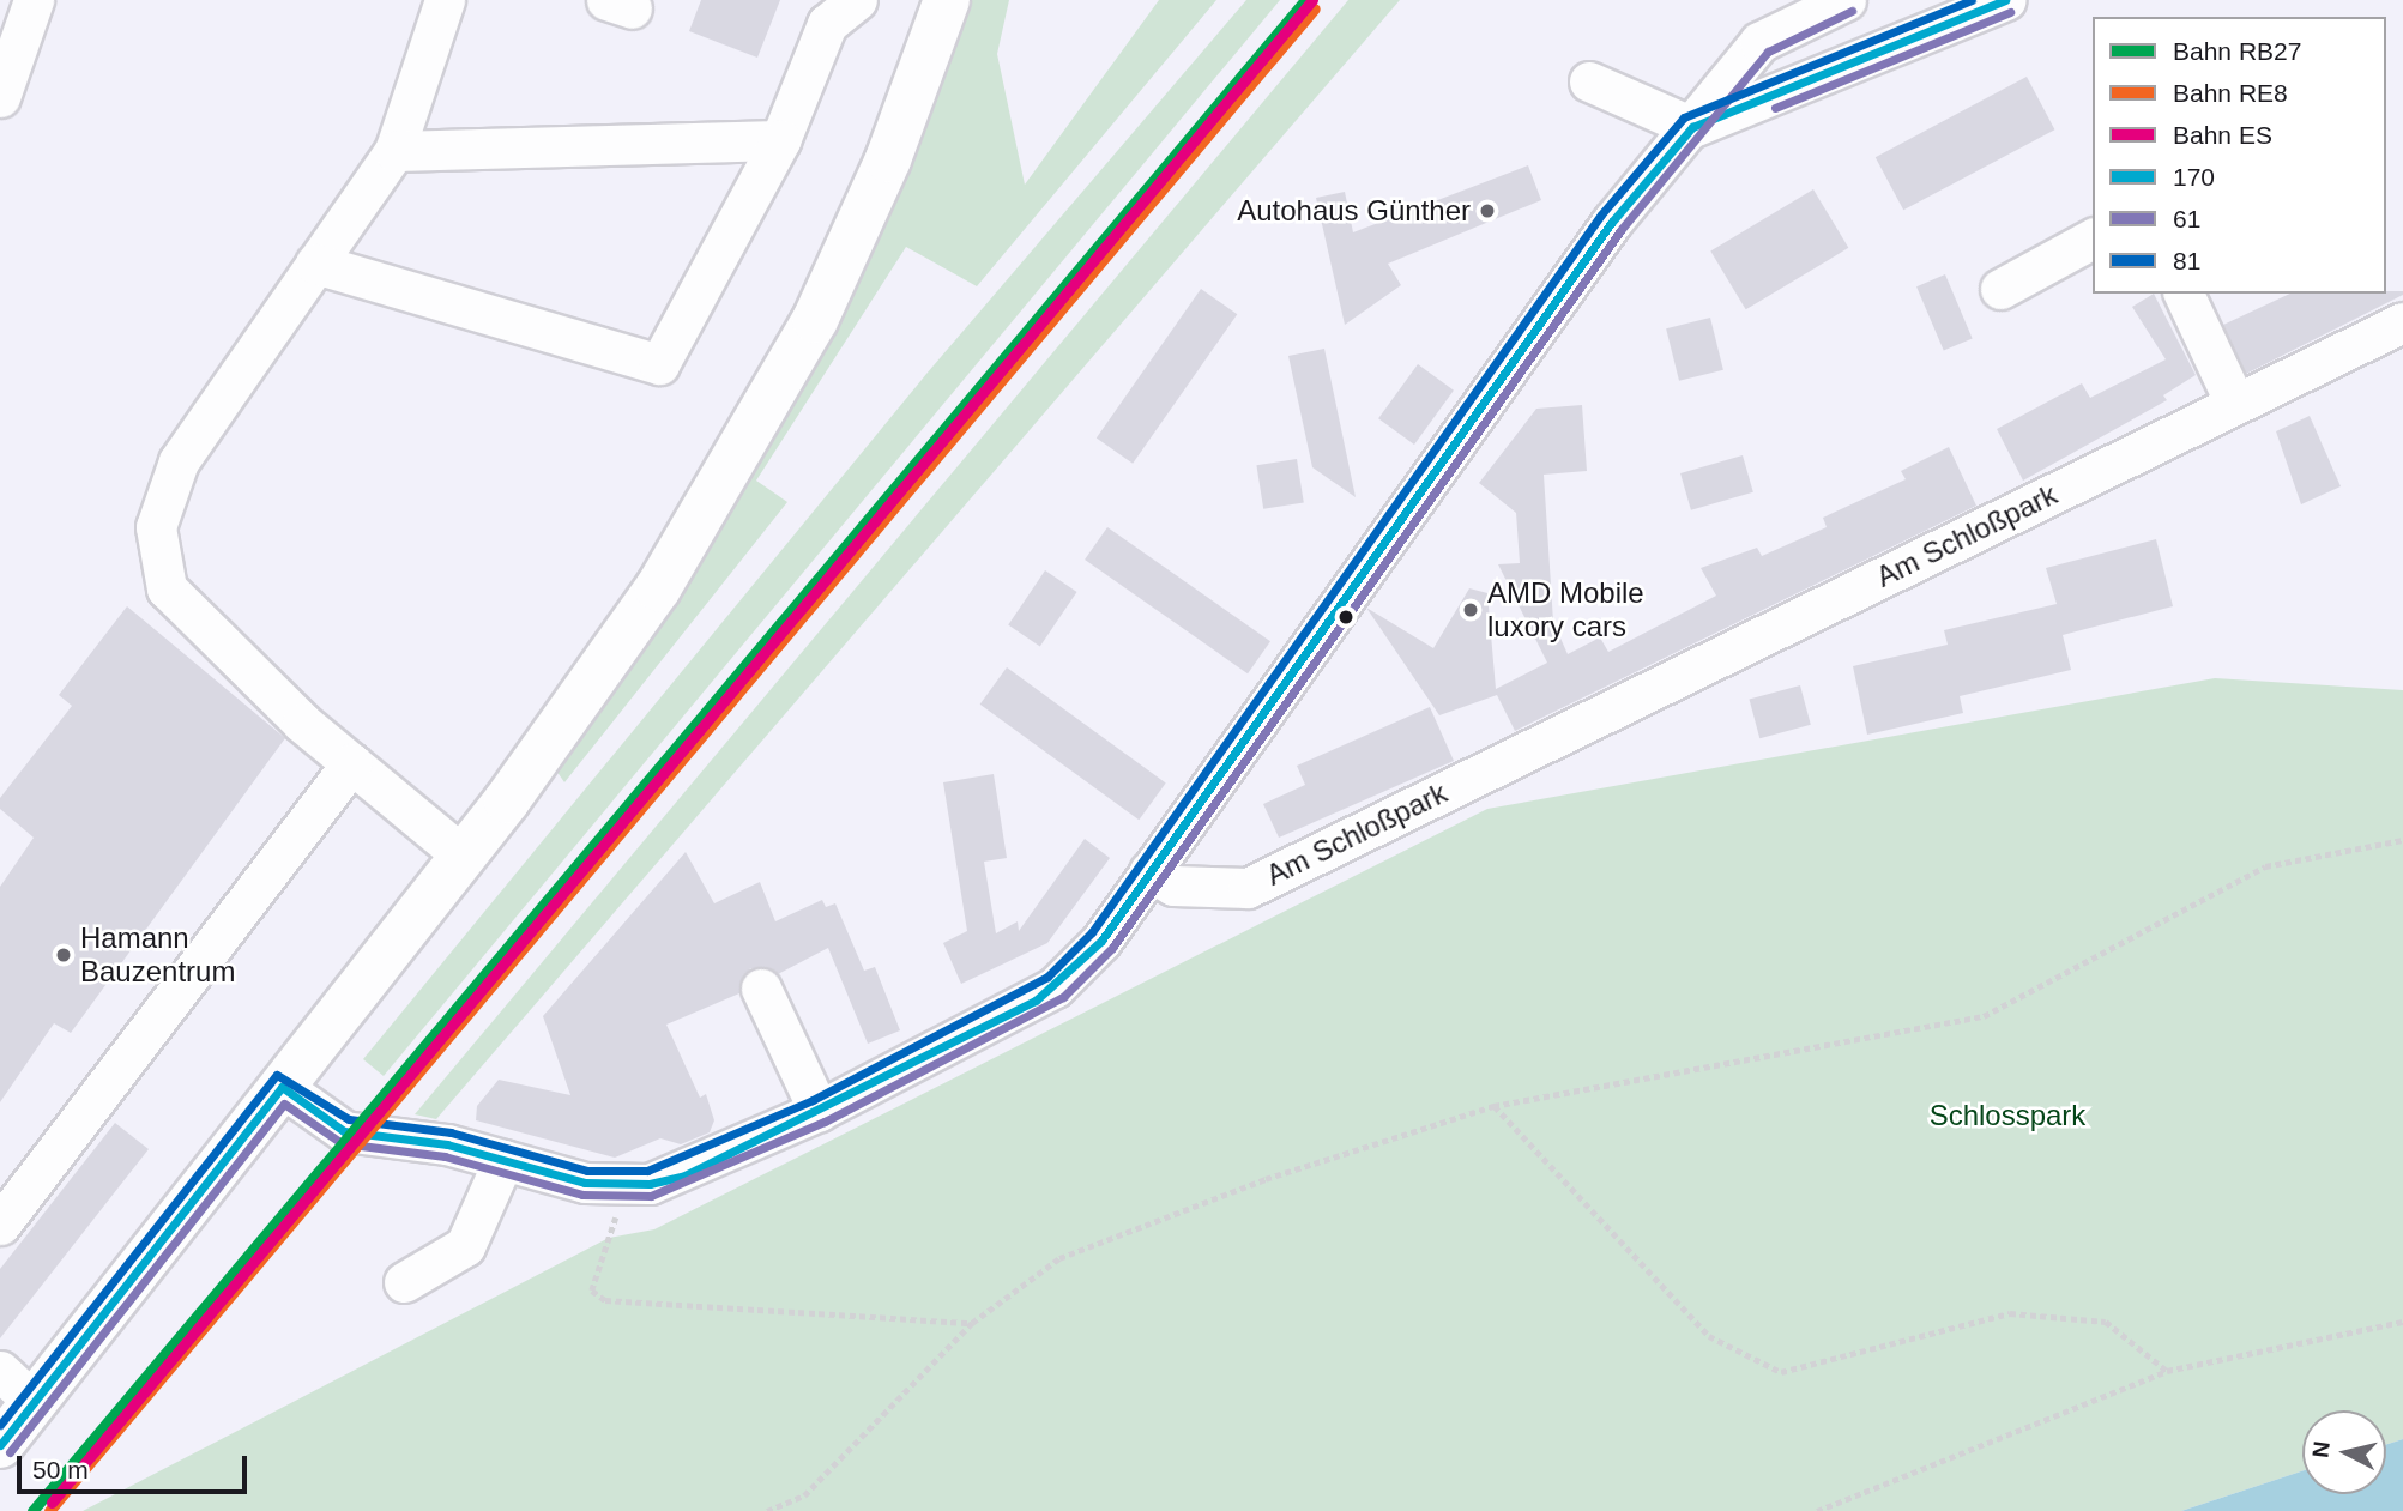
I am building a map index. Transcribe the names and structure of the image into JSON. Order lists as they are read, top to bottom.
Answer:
{
  "streets": {
    "street": ["Am Schloßpark"]
  },
  "parks": ["Schlosspark"],
  "places": ["Autohaus Günther", "AMD Mobile luxory cars", "Hamann Bauzentrum"],
  "lines": [
    "rail line RB27",
    "rail line ES",
    "transit line 170",
    "transit line 81",
    "rail line RE8",
    "transit line 61"
  ],
  "legend": [
    "Bahn RB27",
    "Bahn RE8",
    "Bahn ES",
    "170",
    "61",
    "81"
  ],
  "scale_bar": "50 m",
  "north": "left"
}
